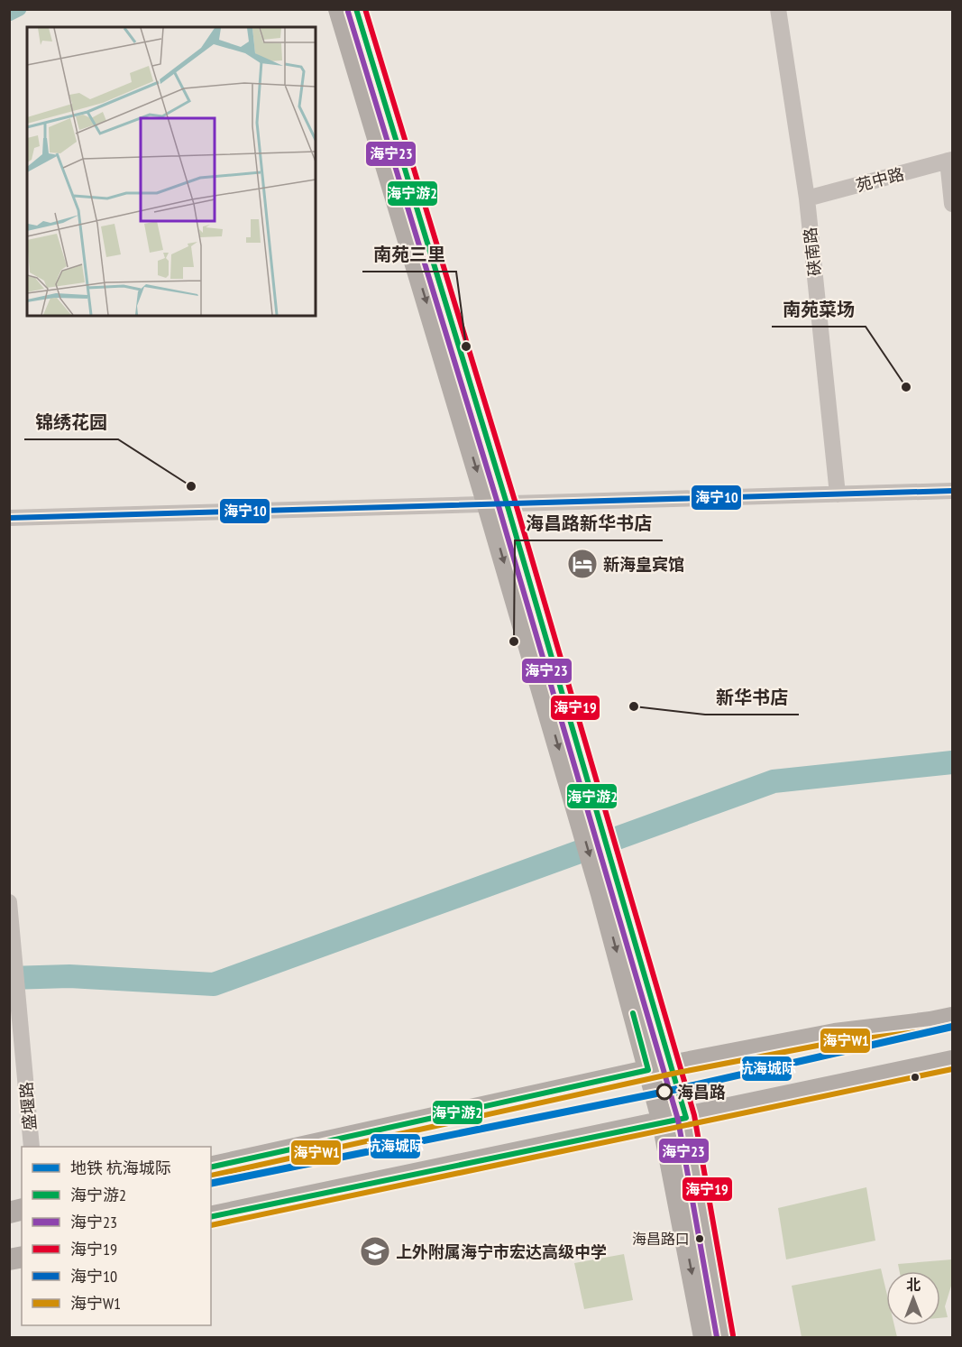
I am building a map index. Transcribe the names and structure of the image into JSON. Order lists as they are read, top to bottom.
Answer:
{
  "streets": {
    "street": ["苑中路", "硖南路", "盛堰路"]
  },
  "crossings": [
    ["苑中路", "硖南路"]
  ],
  "places": {
    "other": [
      "南苑三里",
      "南苑菜场",
      "锦绣花园",
      "海昌路新华书店",
      "新华书店",
      "海昌路",
      "海昌路口"
    ],
    "hotel": ["新海皇宾馆"],
    "school or university": ["上外附属海宁市宏达高级中学"]
  },
  "lines": [
    "transit line 海宁游2",
    "transit line 海宁19",
    "transit line 海宁23",
    "transit line 海宁10",
    "transit line 海宁W1",
    "metro line 杭海城际"
  ],
  "legend": [
    "地铁 杭海城际",
    "海宁游2",
    "海宁23",
    "海宁19",
    "海宁10",
    "海宁W1"
  ],
  "north": "top"
}
